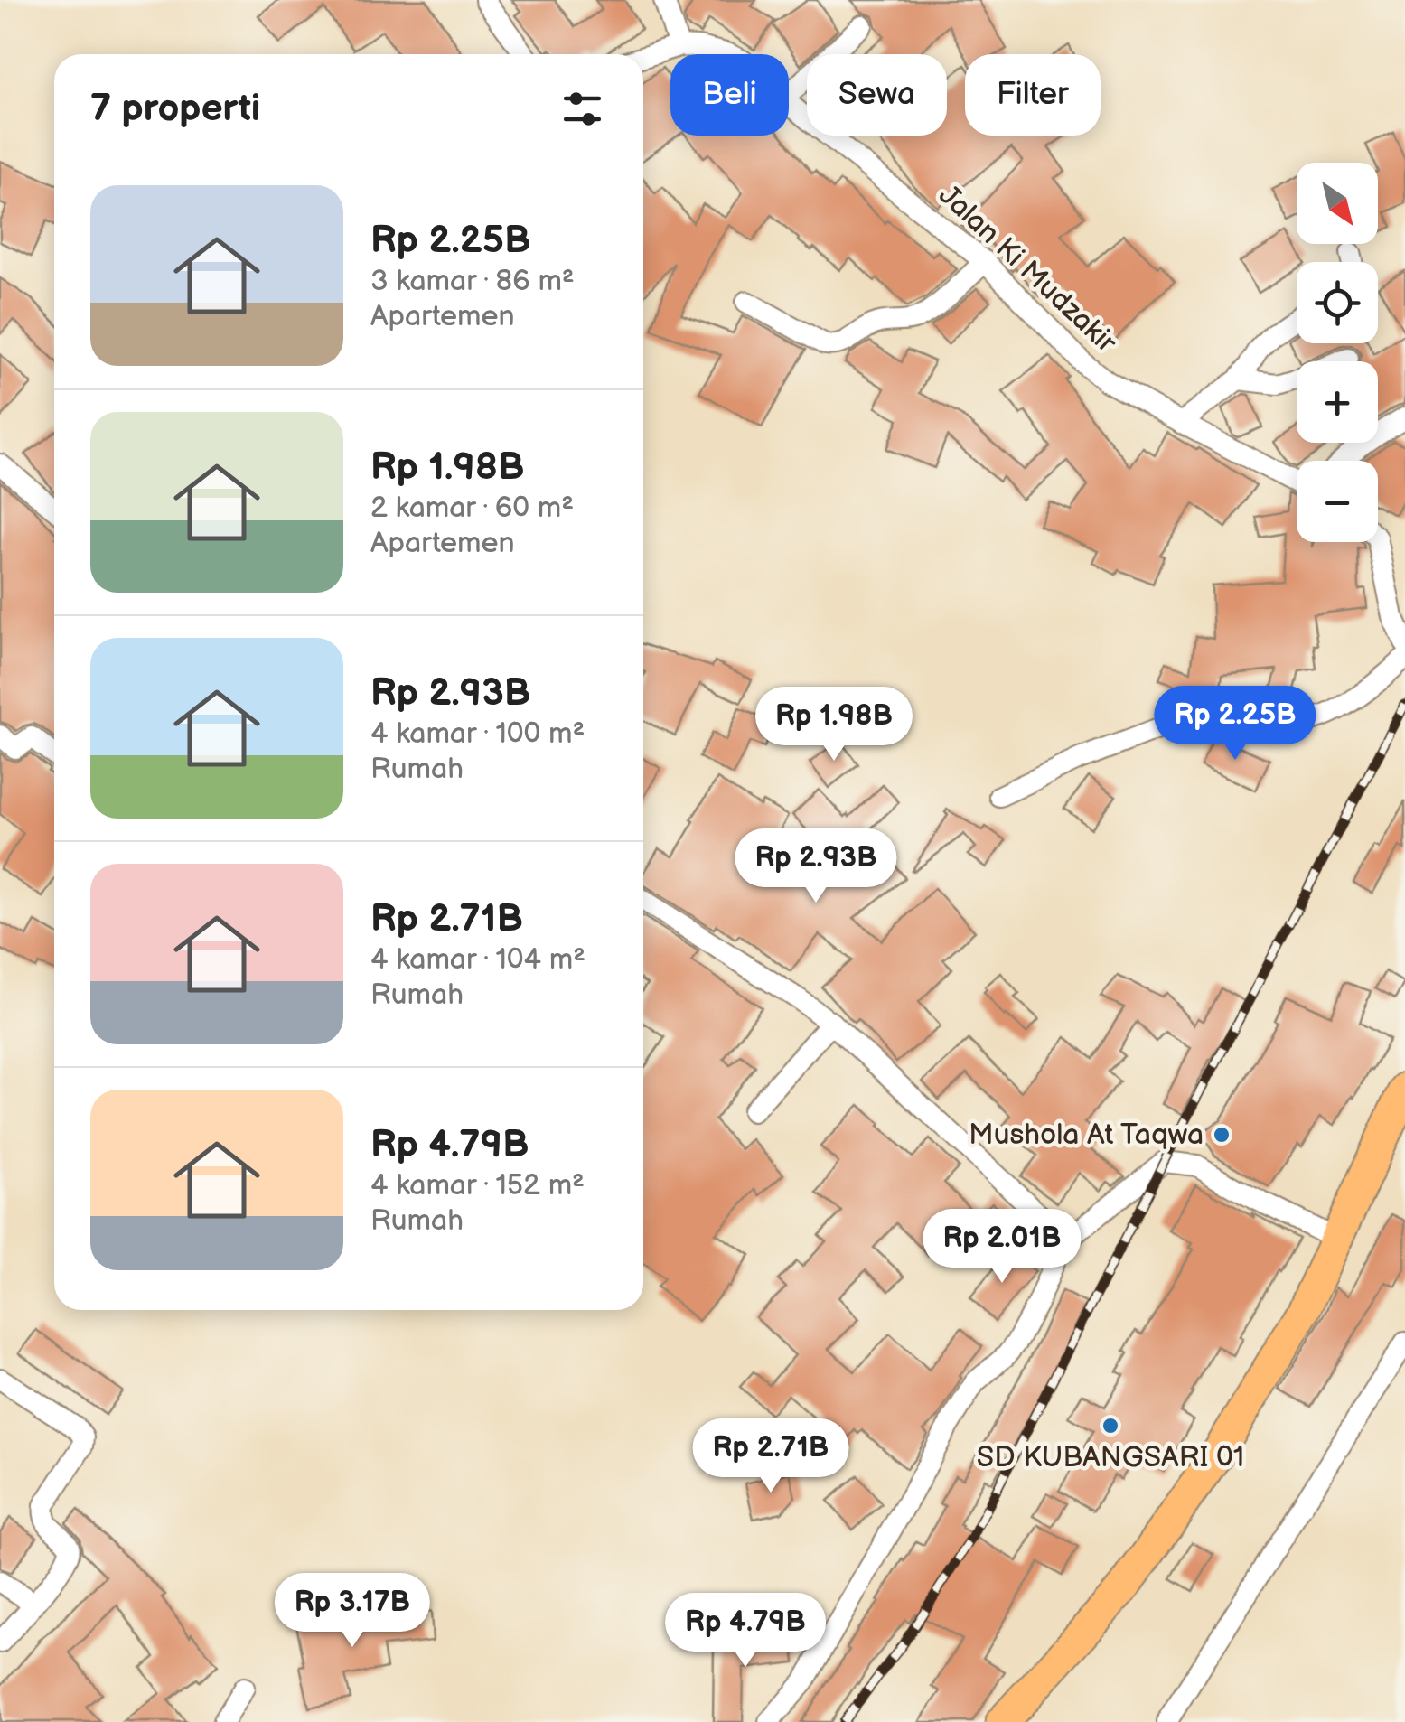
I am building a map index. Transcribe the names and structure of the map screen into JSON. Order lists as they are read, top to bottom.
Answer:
{
  "streets": {
    "street": ["Jalan Ki Mudzakir"]
  },
  "places": ["Mushola At Taqwa", "SD KUBANGSARI 01"],
  "north": "bottom right",
  "page": {
    "chip": ["Beli", "Sewa", "Filter"],
    "heading": "7 properti",
    "map_buttons": ["+", "−"],
    "list": [
      {
        "name": "Rp 2.25B",
        "note": "3 kamar · 86 m² · Apartemen"
      },
      {
        "name": "Rp 1.98B",
        "note": "2 kamar · 60 m² · Apartemen"
      },
      {
        "name": "Rp 2.93B",
        "note": "4 kamar · 100 m² · Rumah"
      },
      {
        "name": "Rp 2.71B",
        "note": "4 kamar · 104 m² · Rumah"
      },
      {
        "name": "Rp 4.79B",
        "note": "4 kamar · 152 m² · Rumah"
      }
    ],
    "price": [
      "Rp 2.25B",
      "Rp 1.98B",
      "Rp 2.93B",
      "Rp 2.01B",
      "Rp 2.71B",
      "Rp 3.17B",
      "Rp 4.79B"
    ]
  }
}
